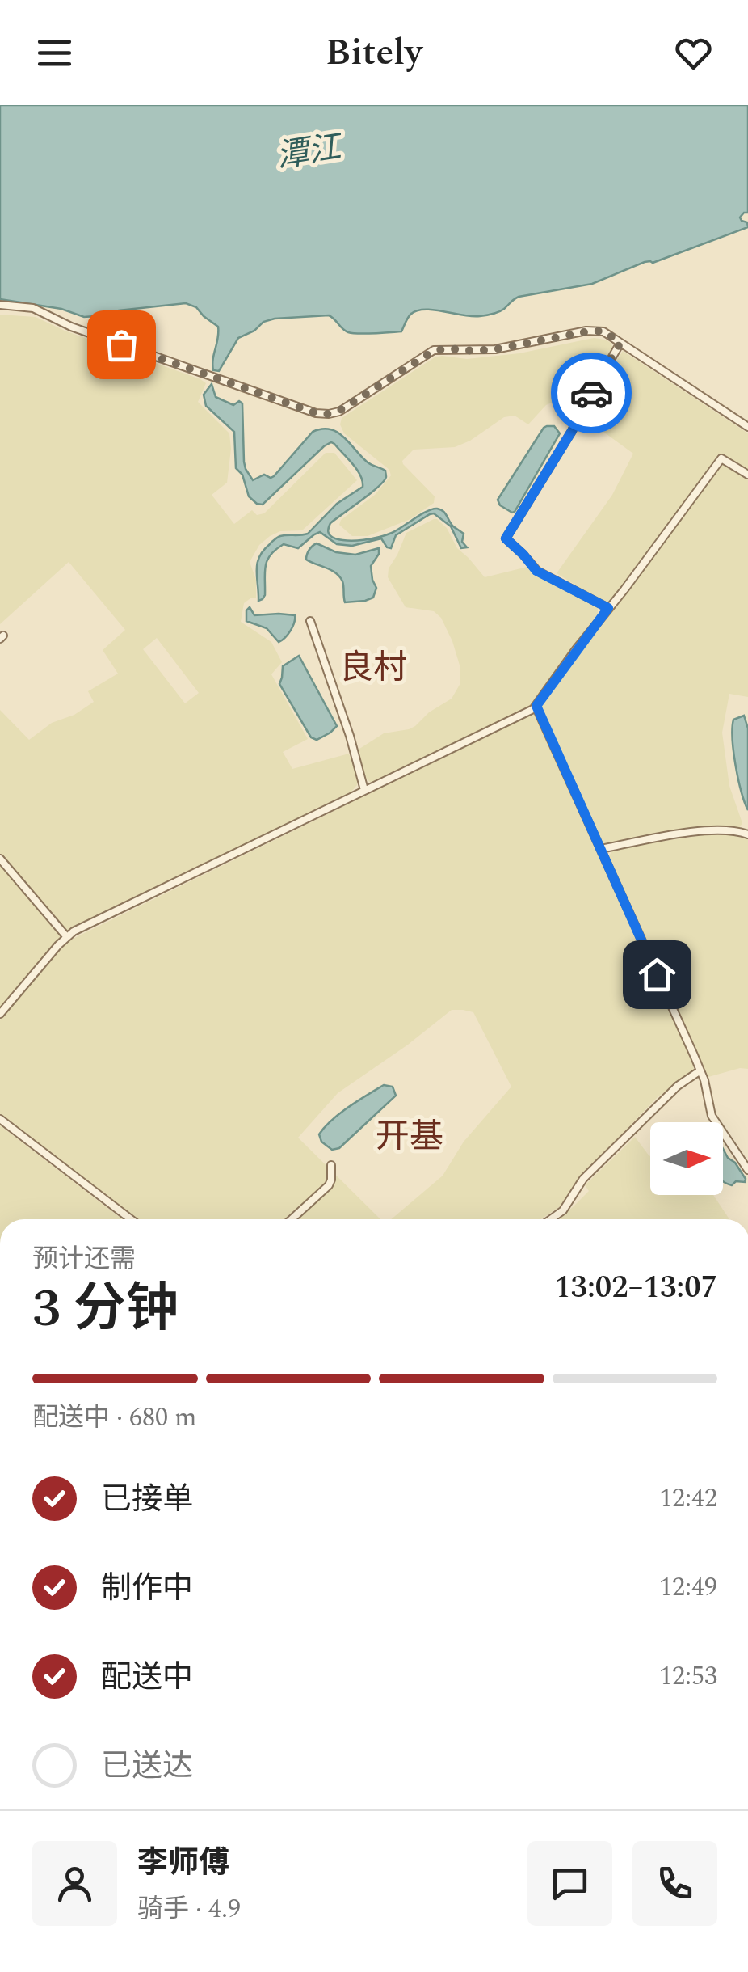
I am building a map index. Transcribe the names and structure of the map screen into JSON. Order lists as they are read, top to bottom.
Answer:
{
  "districts": ["良村", "开基"],
  "water": ["潭江"],
  "north": "right",
  "page": {
    "header": "Bitely",
    "heading": ["3 分钟", "预计还需", "13:02–13:07"],
    "panel": ["李师傅", "骑手 · 4.9"],
    "bar": "配送中 · 680 m",
    "list": [
      ["已接单", "12:42"],
      ["制作中", "12:49"],
      ["配送中", "12:53"],
      "已送达"
    ]
  }
}
